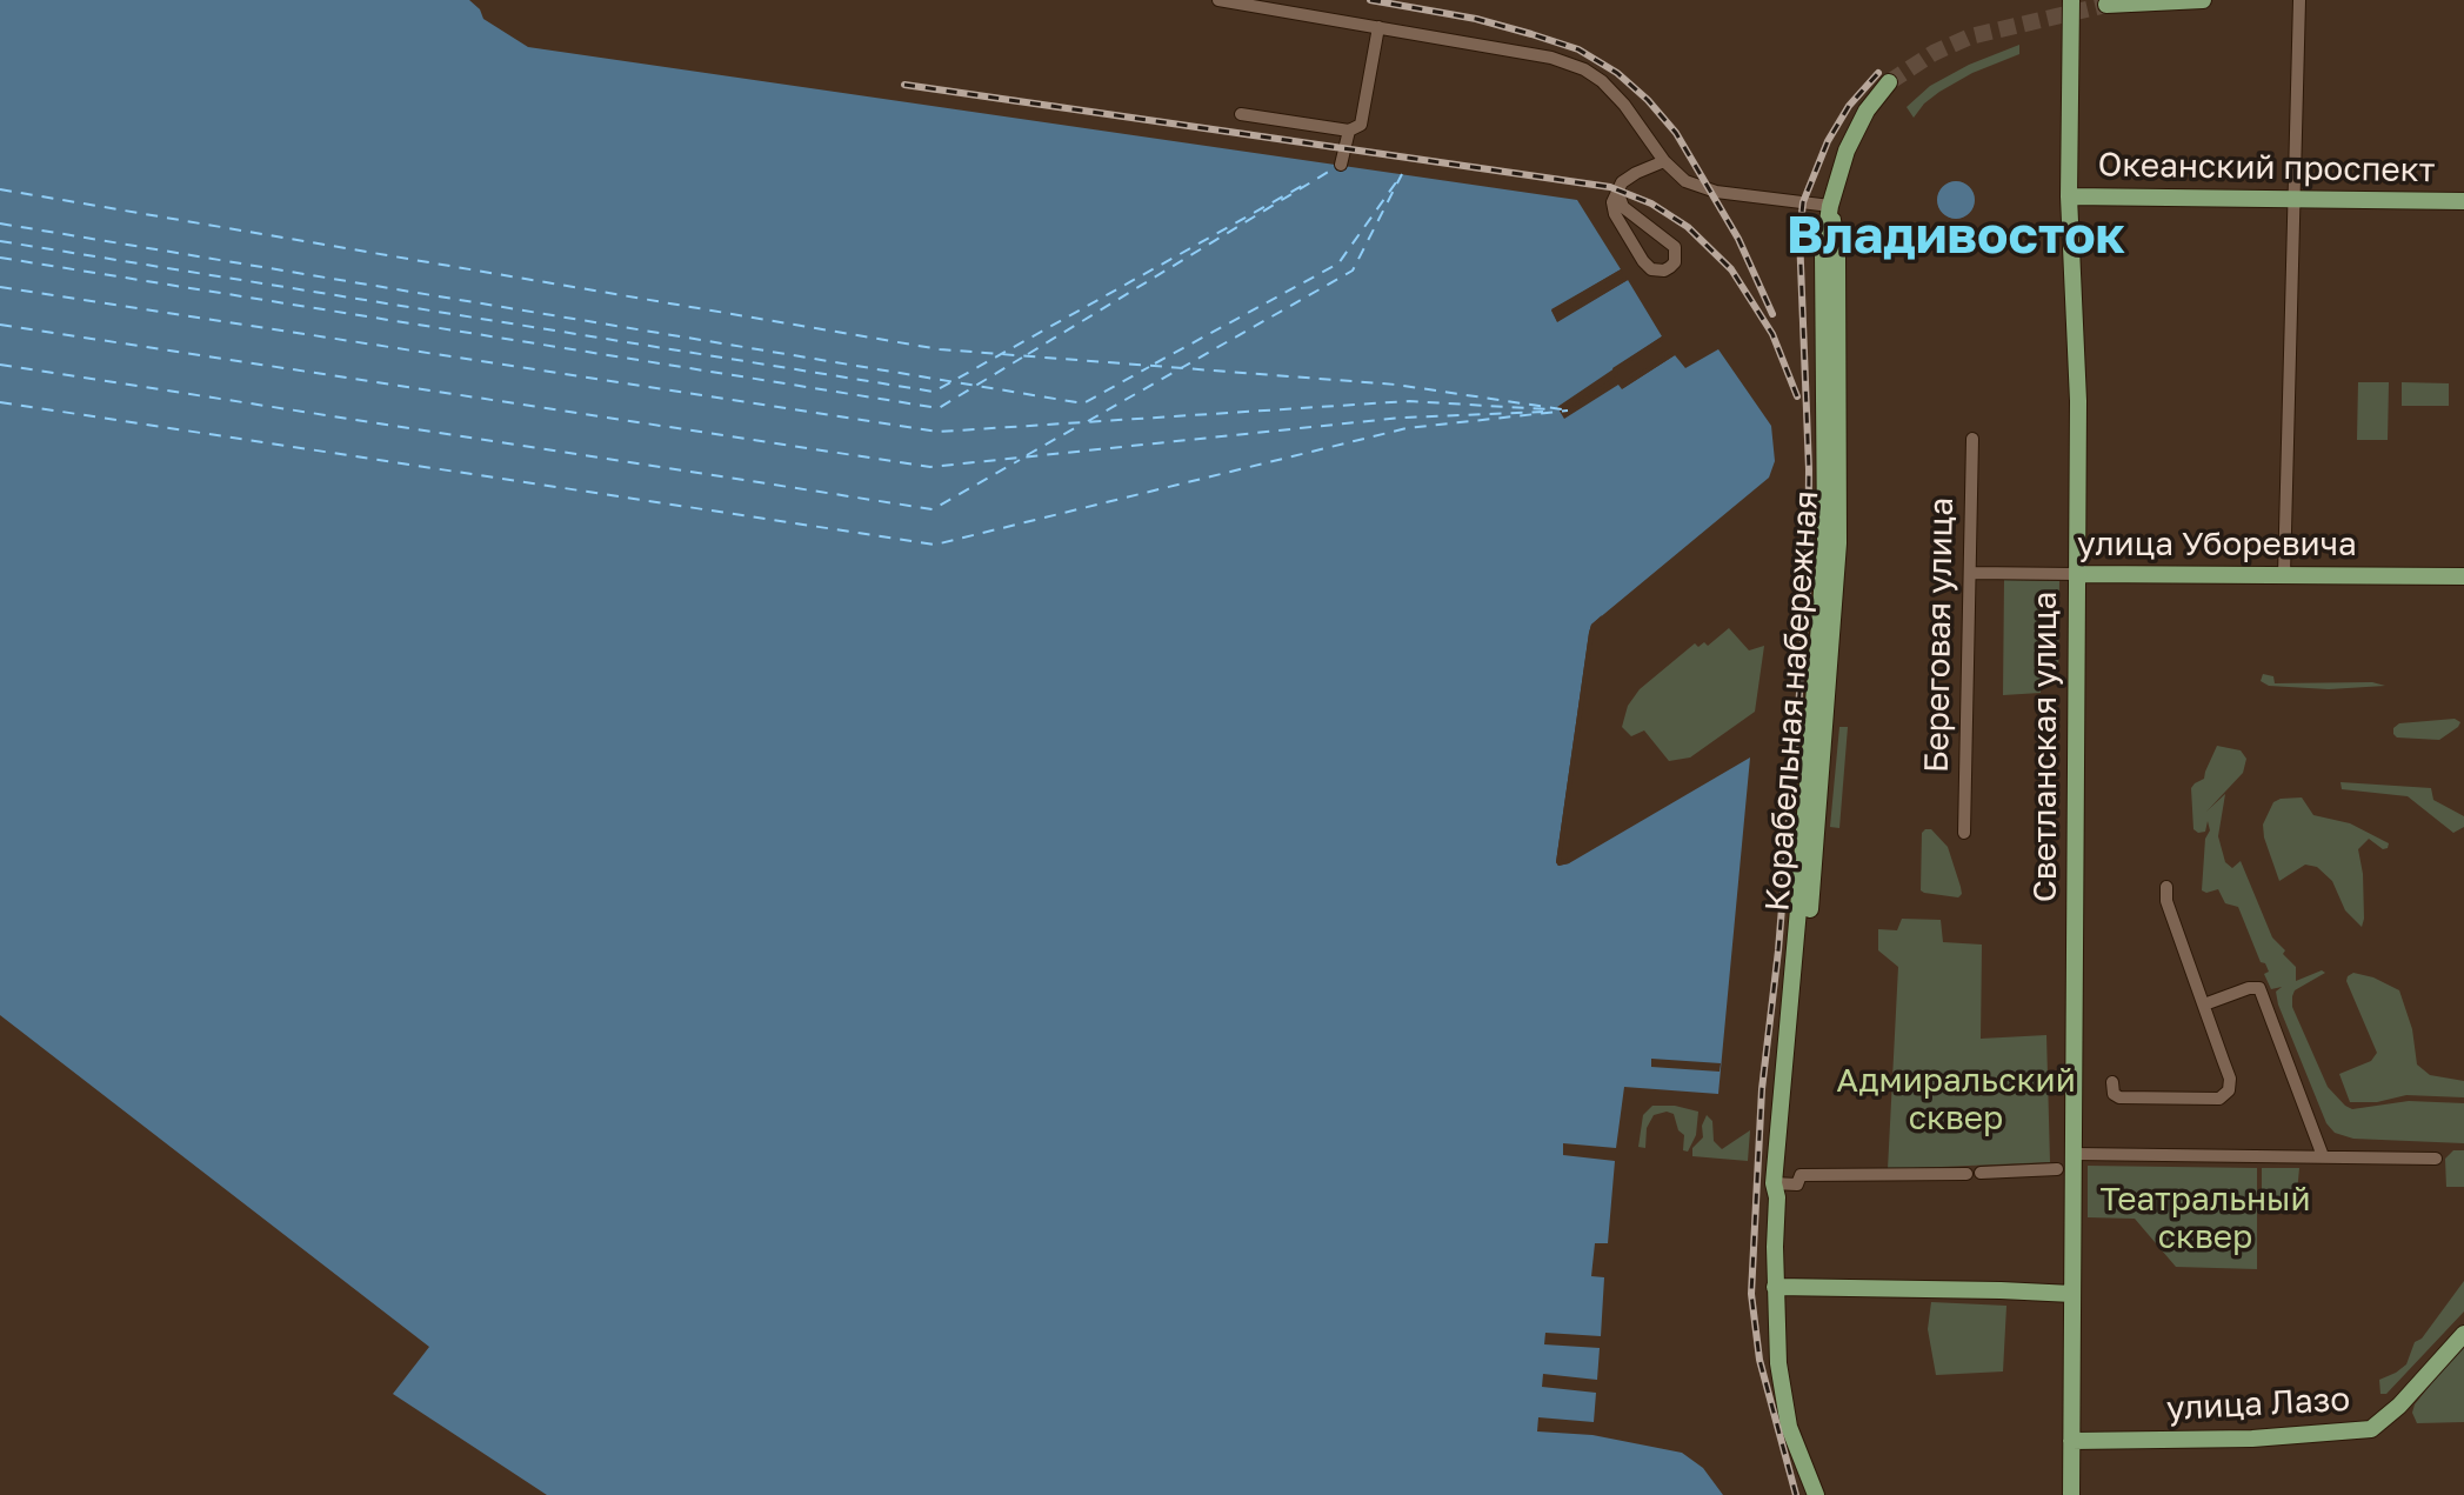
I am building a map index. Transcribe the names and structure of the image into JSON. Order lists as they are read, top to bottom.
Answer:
{
  "streets": {
    "main road": [
      "Океанский проспект",
      "улица Уборевича",
      "Корабельная набережная",
      "Светланская улица",
      "улица Лазо"
    ],
    "street": ["Береговая улица"]
  },
  "crossings": [
    ["Океанский проспект", "Светланская улица"],
    ["улица Уборевича", "Береговая улица"],
    ["улица Уборевича", "Светланская улица"],
    ["Светланская улица", "улица Лазо"]
  ],
  "districts": ["Владивосток"],
  "parks": ["Адмиральский сквер", "Театральный сквер"]
}
